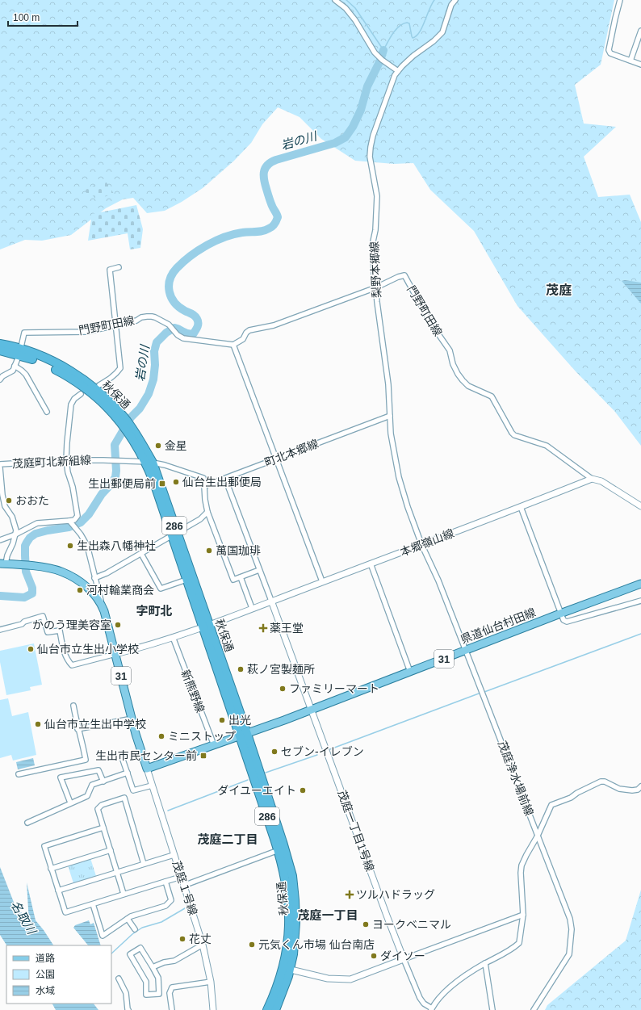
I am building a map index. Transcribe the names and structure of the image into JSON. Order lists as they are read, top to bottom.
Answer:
{
  "streets": {
    "highway": ["秋保通", "286"],
    "main road": ["県道仙台村田線", "31"],
    "street": [
      "梨野本郷線",
      "門野町田線",
      "町北本郷線",
      "茂庭町北新組線",
      "本郷嶺山線",
      "新熊野線",
      "茂庭浄水場前線",
      "茂庭一丁目1号線",
      "茂庭１号線"
    ]
  },
  "crossings": [
    ["梨野本郷線", "門野町田線"],
    ["梨野本郷線", "町北本郷線"],
    ["梨野本郷線", "本郷嶺山線"],
    ["梨野本郷線", "茂庭浄水場前線"],
    ["門野町田線", "秋保通"],
    ["門野町田線", "本郷嶺山線"],
    ["秋保通", "茂庭町北新組線"],
    ["秋保通", "本郷嶺山線"],
    ["秋保通", "県道仙台村田線"],
    ["町北本郷線", "茂庭町北新組線"],
    ["本郷嶺山線", "31"],
    ["本郷嶺山線", "新熊野線"],
    ["本郷嶺山線", "茂庭浄水場前線"],
    ["本郷嶺山線", "茂庭一丁目1号線"],
    ["県道仙台村田線", "31"],
    ["県道仙台村田線", "新熊野線"],
    ["県道仙台村田線", "茂庭浄水場前線"],
    ["県道仙台村田線", "茂庭一丁目1号線"],
    ["県道仙台村田線", "茂庭１号線"],
    ["31", "茂庭１号線"]
  ],
  "districts": [
    "茂庭",
    "字町北",
    "茂庭二丁目",
    "茂庭一丁目"
  ],
  "water": ["岩の川", "名取川"],
  "places": {
    "other": [
      "金星",
      "仙台生出郵便局",
      "おおた",
      "生出森八幡神社",
      "萬国珈琲",
      "河村輪業商会",
      "かのう理美容室",
      "仙台市立生出小学校",
      "萩ノ宮製麺所",
      "ファミリーマート",
      "出光",
      "仙台市立生出中学校",
      "ミニストップ",
      "セブン-イレブン",
      "ダイユーエイト",
      "ヨークベニマル",
      "花丈",
      "元気くん市場 仙台南店",
      "ダイソー"
    ],
    "transit": ["生出郵便局前", "生出市民センター前"],
    "health": ["薬王堂", "ツルハドラッグ"]
  },
  "legend": ["道路", "公園", "水域"],
  "scale_bar": "100 m"
}
